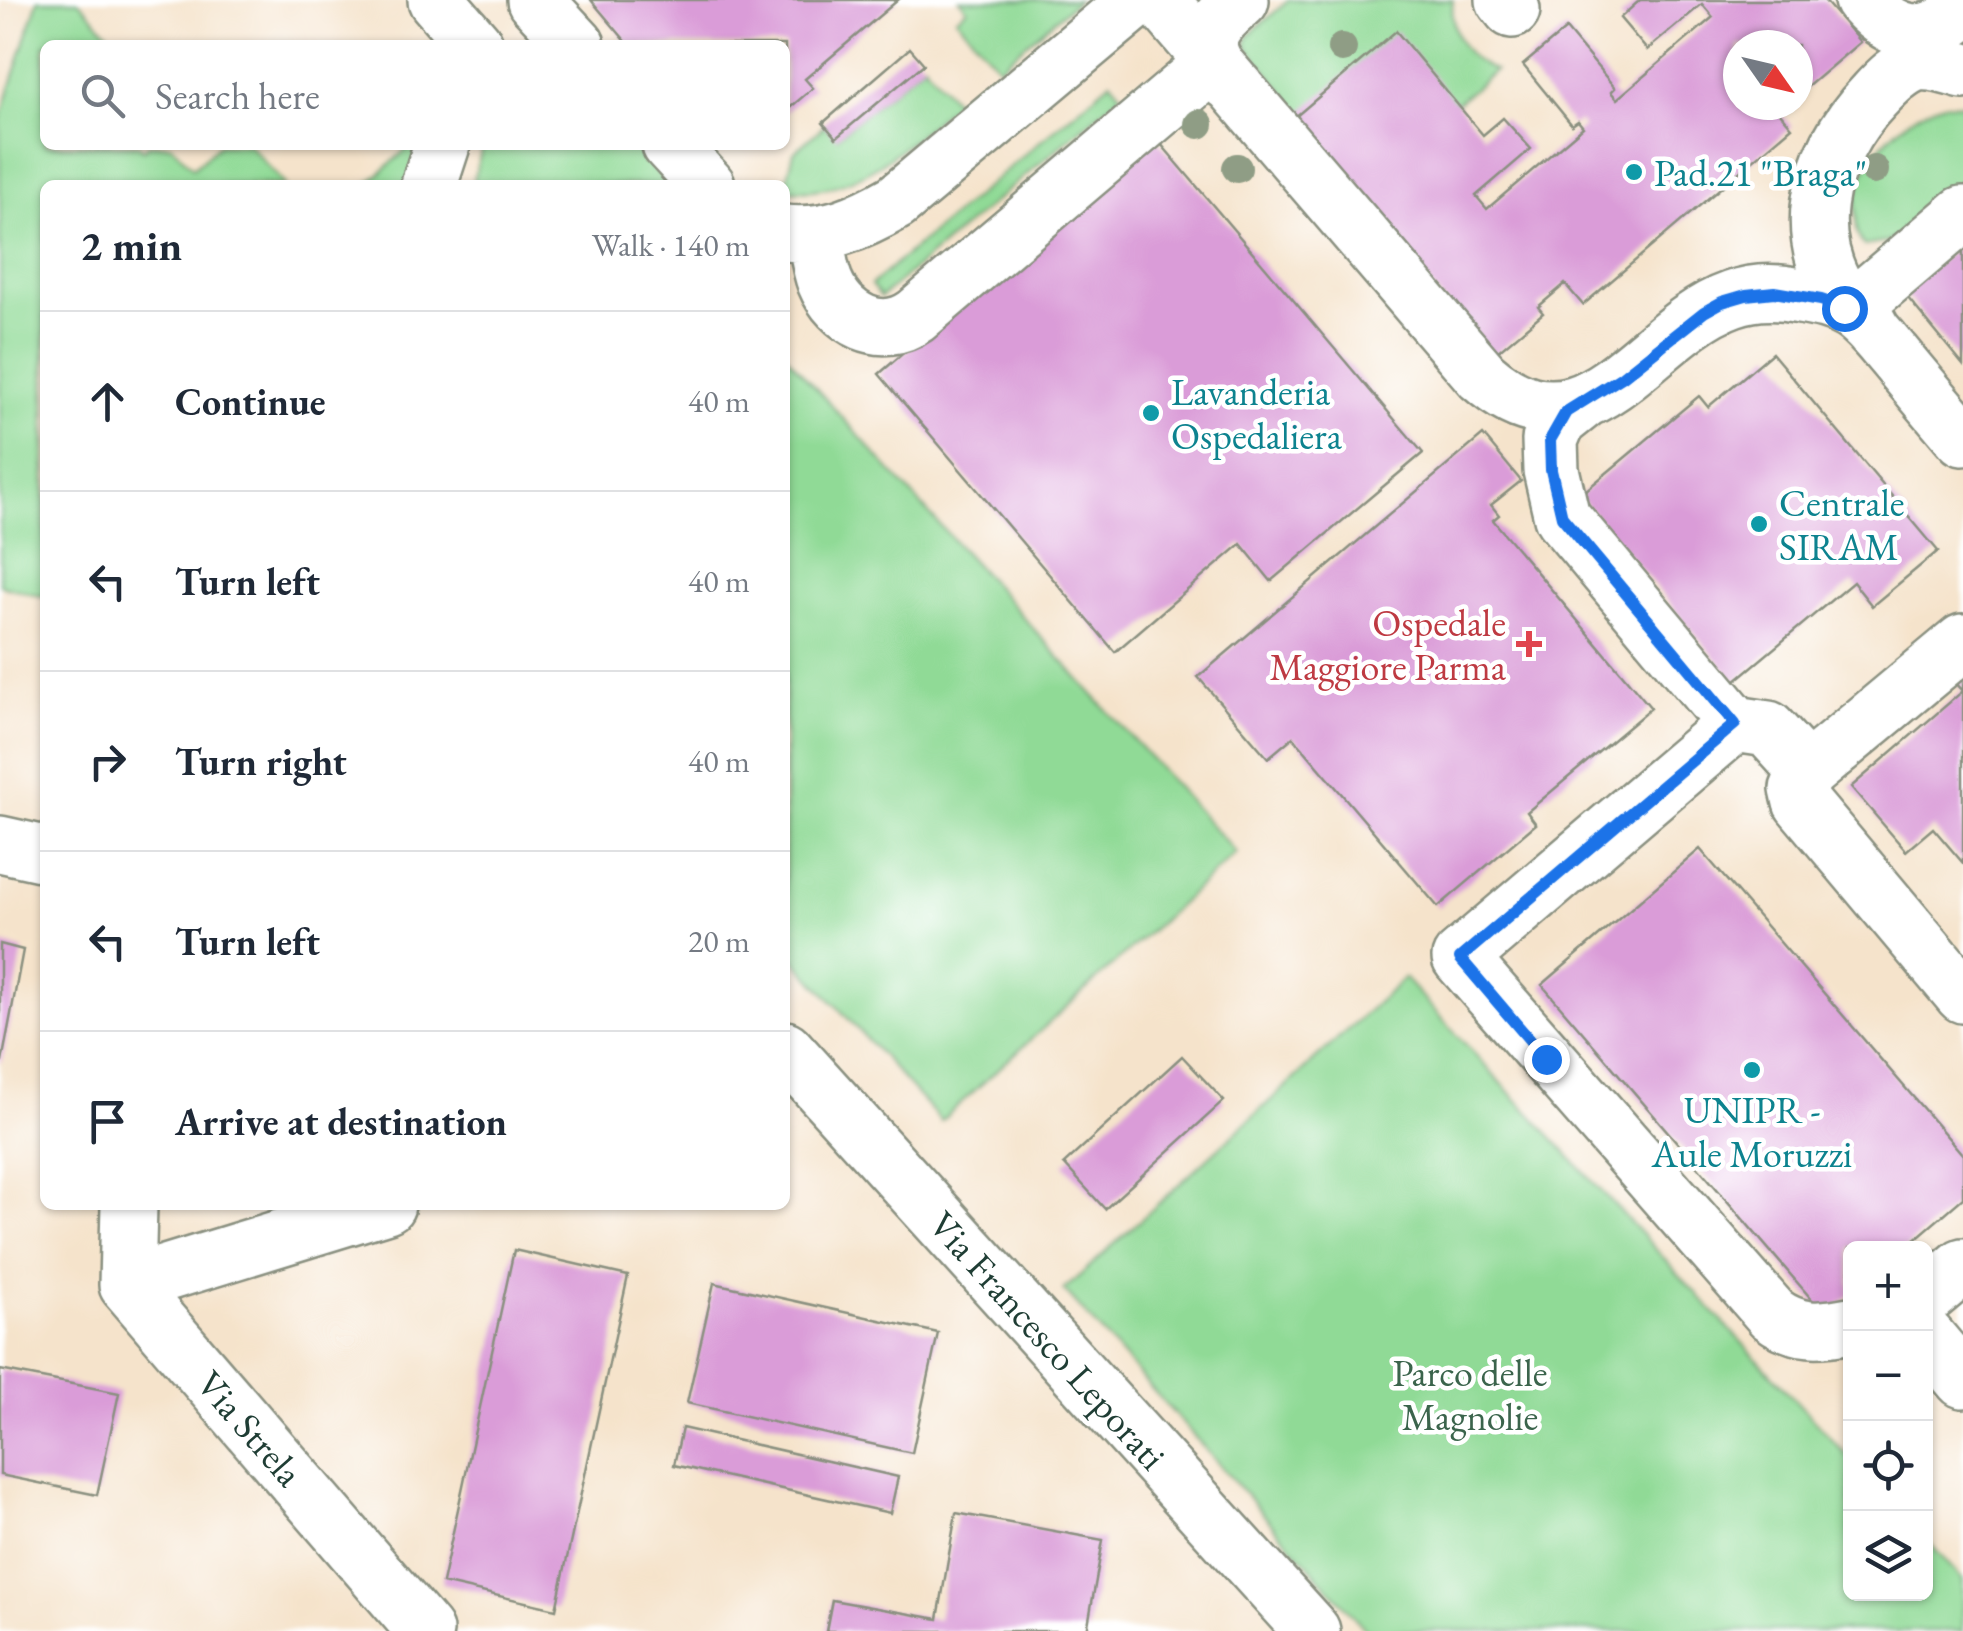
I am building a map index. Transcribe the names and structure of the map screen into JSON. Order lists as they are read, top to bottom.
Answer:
{
  "streets": {
    "street": ["Via Francesco Leporati", "Via Strela"]
  },
  "parks": ["Parco delle Magnolie"],
  "places": {
    "other": [
      "Pad.21 \"Braga\"",
      "Lavanderia Ospedaliera",
      "Centrale SIRAM",
      "UNIPR - Aule Moruzzi"
    ],
    "health": ["Ospedale Maggiore Parma"]
  },
  "north": "bottom right",
  "page": {
    "search": "Search here",
    "heading": ["2 min", "Walk · 140 m"],
    "list": [
      ["Continue", "40 m"],
      ["Turn left", "40 m"],
      ["Turn right", "40 m"],
      ["Turn left", "20 m"],
      "Arrive at destination"
    ],
    "map_buttons": ["+", "−"]
  }
}
